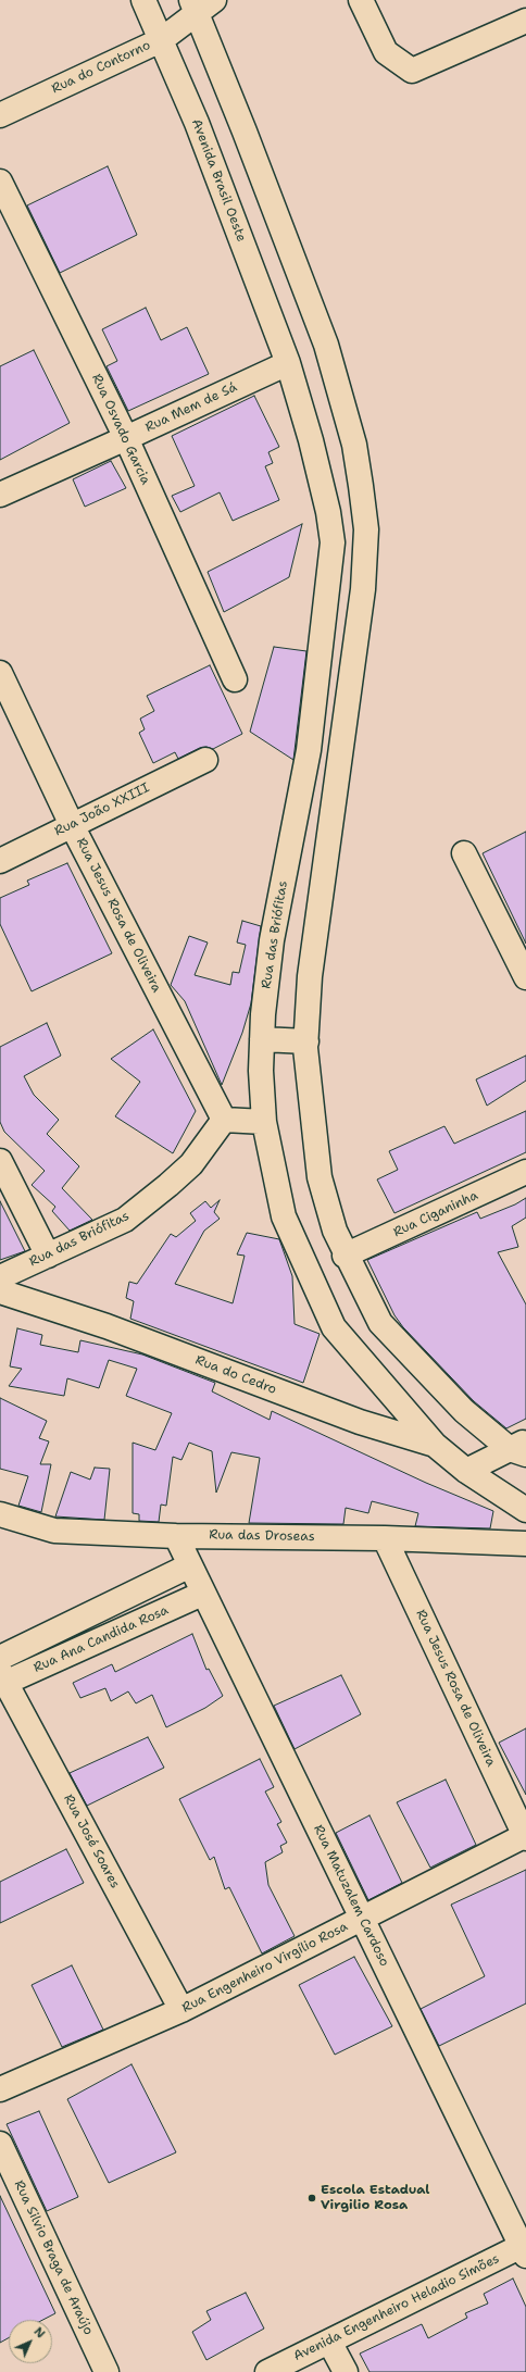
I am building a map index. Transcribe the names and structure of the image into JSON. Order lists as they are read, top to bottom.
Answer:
{
  "streets": {
    "street": [
      "Rua do Contorno",
      "Avenida Brasil Oeste",
      "Rua Mem de Sá",
      "Rua Osvado Garcia",
      "Rua João XXIII",
      "Rua Jesus Rosa de Oliveira",
      "Rua das Briófitas",
      "Rua Ciganinha",
      "Rua do Cedro",
      "Rua das Droseas",
      "Rua Ana Candida Rosa",
      "Rua José Soares",
      "Rua Matuzalem Cardoso",
      "Rua Engenheiro Virgílio Rosa",
      "Rua Silvio Braga de Araújo",
      "Avenida Engenheiro Heladio Simões"
    ]
  },
  "crossings": [
    ["Rua do Contorno", "Avenida Brasil Oeste"],
    ["Avenida Brasil Oeste", "Rua Mem de Sá"],
    ["Avenida Brasil Oeste", "Rua das Briófitas"],
    ["Rua Mem de Sá", "Rua Osvado Garcia"],
    ["Rua João XXIII", "Rua Jesus Rosa de Oliveira"],
    ["Rua Jesus Rosa de Oliveira", "Rua das Briófitas"],
    ["Rua Jesus Rosa de Oliveira", "Rua das Droseas"],
    ["Rua Jesus Rosa de Oliveira", "Rua Engenheiro Virgílio Rosa"],
    ["Rua das Briófitas", "Rua do Cedro"],
    ["Rua das Droseas", "Rua Matuzalem Cardoso"],
    ["Rua Ana Candida Rosa", "Rua José Soares"],
    ["Rua Ana Candida Rosa", "Rua Matuzalem Cardoso"],
    ["Rua José Soares", "Rua Engenheiro Virgílio Rosa"],
    ["Rua Matuzalem Cardoso", "Rua Engenheiro Virgílio Rosa"],
    ["Rua Matuzalem Cardoso", "Avenida Engenheiro Heladio Simões"]
  ],
  "places": ["Escola Estadual Virgilio Rosa"],
  "north": "top right"
}
